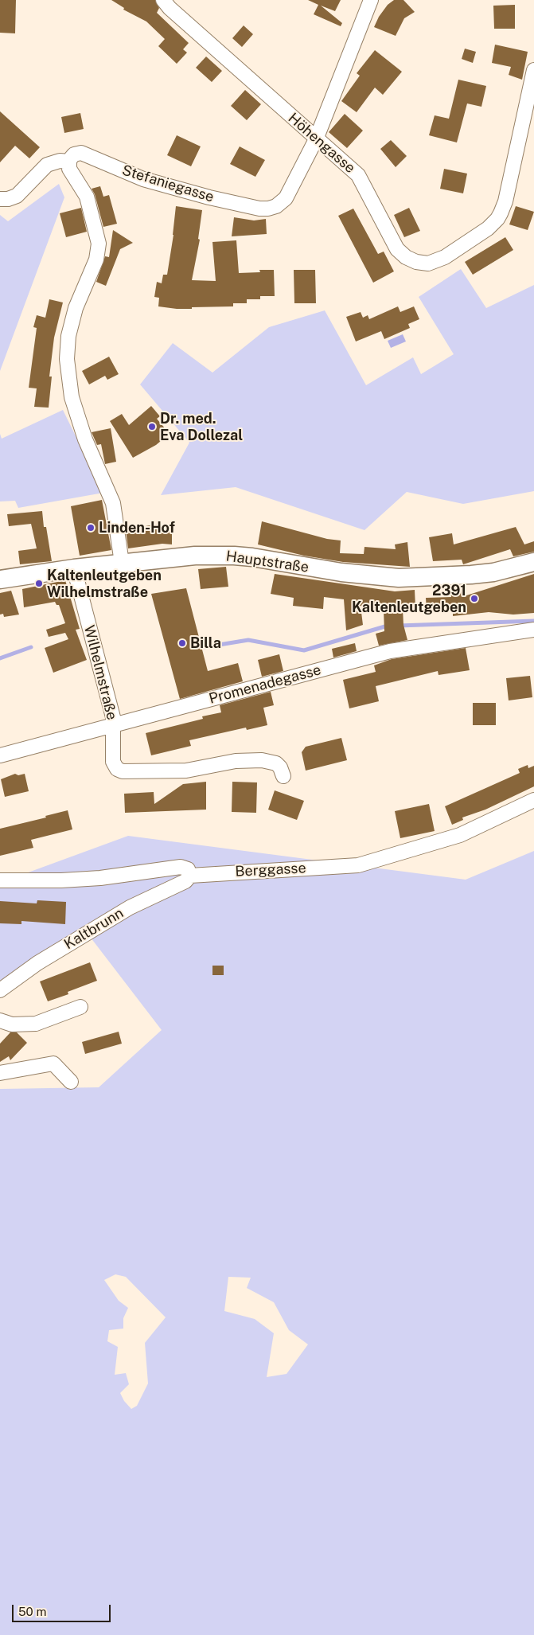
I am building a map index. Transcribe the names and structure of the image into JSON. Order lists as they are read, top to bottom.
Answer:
{
  "streets": {
    "main road": ["Hauptstraße"],
    "street": [
      "Höhengasse",
      "Stefaniegasse",
      "Wilhelmstraße",
      "Promenadegasse",
      "Berggasse",
      "Kaltbrunn"
    ]
  },
  "crossings": [
    ["Höhengasse", "Stefaniegasse"],
    ["Hauptstraße", "Wilhelmstraße"],
    ["Wilhelmstraße", "Promenadegasse"],
    ["Berggasse", "Kaltbrunn"]
  ],
  "places": [
    "Dr. med. Eva Dollezal",
    "Linden-Hof",
    "Kaltenleutgeben Wilhelmstraße",
    "2391 Kaltenleutgeben",
    "Billa"
  ],
  "scale_bar": "50 m"
}
